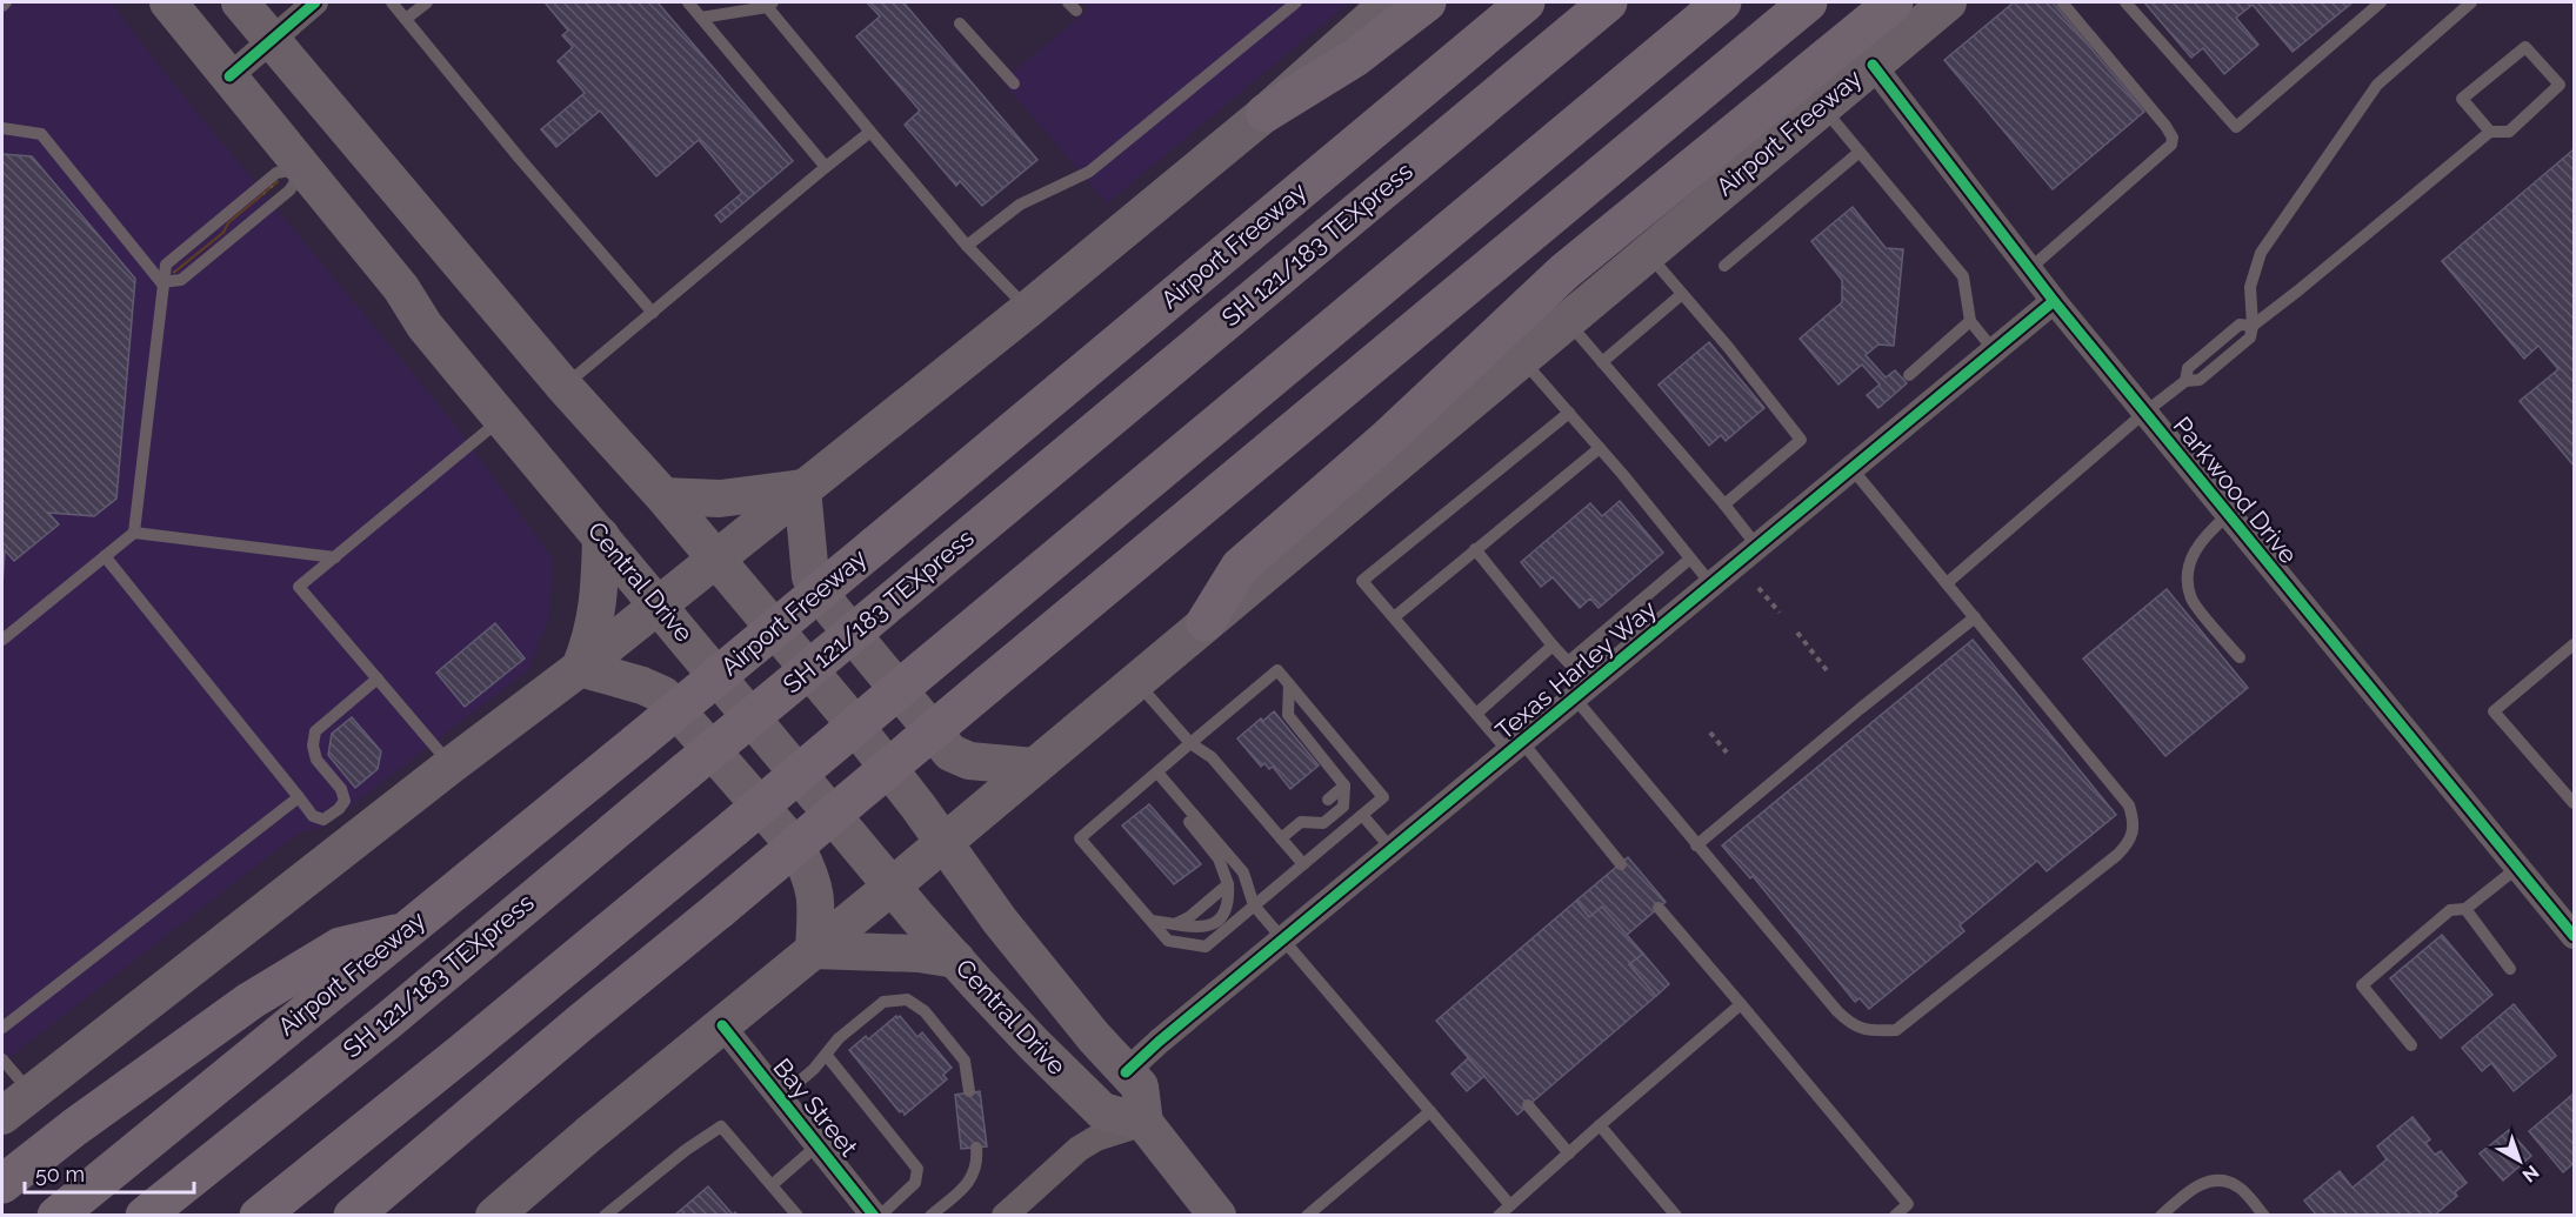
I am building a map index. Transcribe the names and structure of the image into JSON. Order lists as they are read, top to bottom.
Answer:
{
  "streets": {
    "highway": ["Airport Freeway", "SH 121/183 TEXpress"],
    "main road": ["Central Drive"],
    "street": ["Parkwood Drive", "Texas Harley Way", "Bay Street"]
  },
  "crossings": [
    ["Airport Freeway", "Parkwood Drive"],
    ["Airport Freeway", "Central Drive"],
    ["Airport Freeway", "Bay Street"],
    ["Parkwood Drive", "Texas Harley Way"],
    ["Central Drive", "Texas Harley Way"]
  ],
  "scale_bar": "50 m",
  "north": "bottom right"
}
